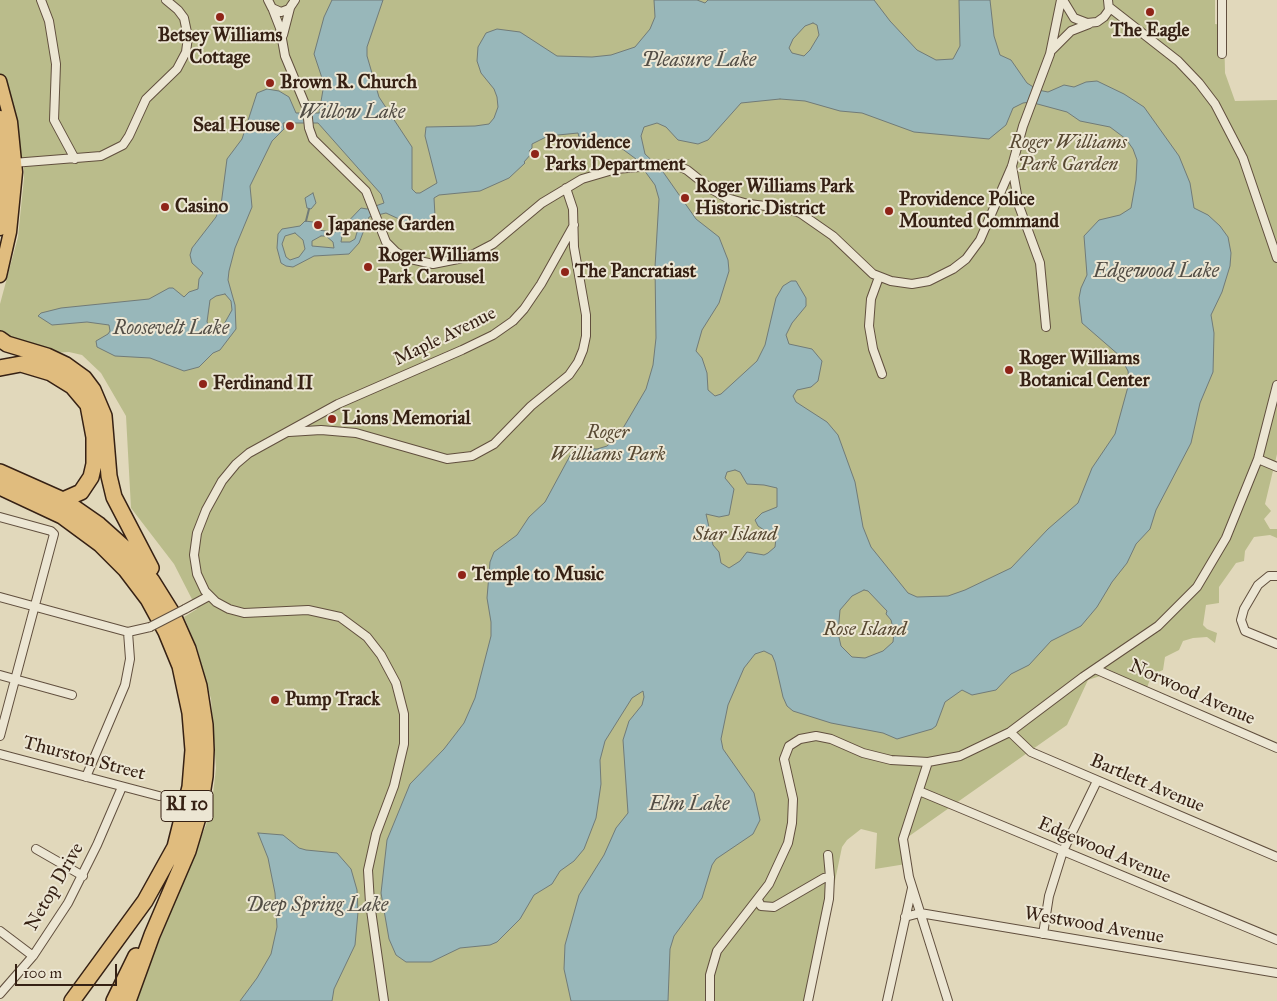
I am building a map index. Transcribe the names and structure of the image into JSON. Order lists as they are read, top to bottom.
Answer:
{
  "streets": {
    "highway": ["RI 10"],
    "street": [
      "Maple Avenue",
      "Norwood Avenue",
      "Thurston Street",
      "Bartlett Avenue",
      "Edgewood Avenue",
      "Netop Drive",
      "Westwood Avenue"
    ]
  },
  "crossings": [
    ["Thurston Street", "Netop Drive"]
  ],
  "water": [
    "Pleasure Lake",
    "Willow Lake",
    "Edgewood Lake",
    "Roosevelt Lake",
    "Elm Lake",
    "Deep Spring Lake"
  ],
  "parks": [
    "Roger Williams Park Garden",
    "Roger Williams Park",
    "Star Island",
    "Rose Island"
  ],
  "places": [
    "The Eagle",
    "Betsey Williams Cottage",
    "Brown R. Church",
    "Seal House",
    "Providence Parks Department",
    "Roger Williams Park Historic District",
    "Casino",
    "Providence Police Mounted Command",
    "Japanese Garden",
    "Roger Williams Park Carousel",
    "The Pancratiast",
    "Roger Williams Botanical Center",
    "Ferdinand II",
    "Lions Memorial",
    "Temple to Music",
    "Pump Track"
  ],
  "scale_bar": "100 m"
}
